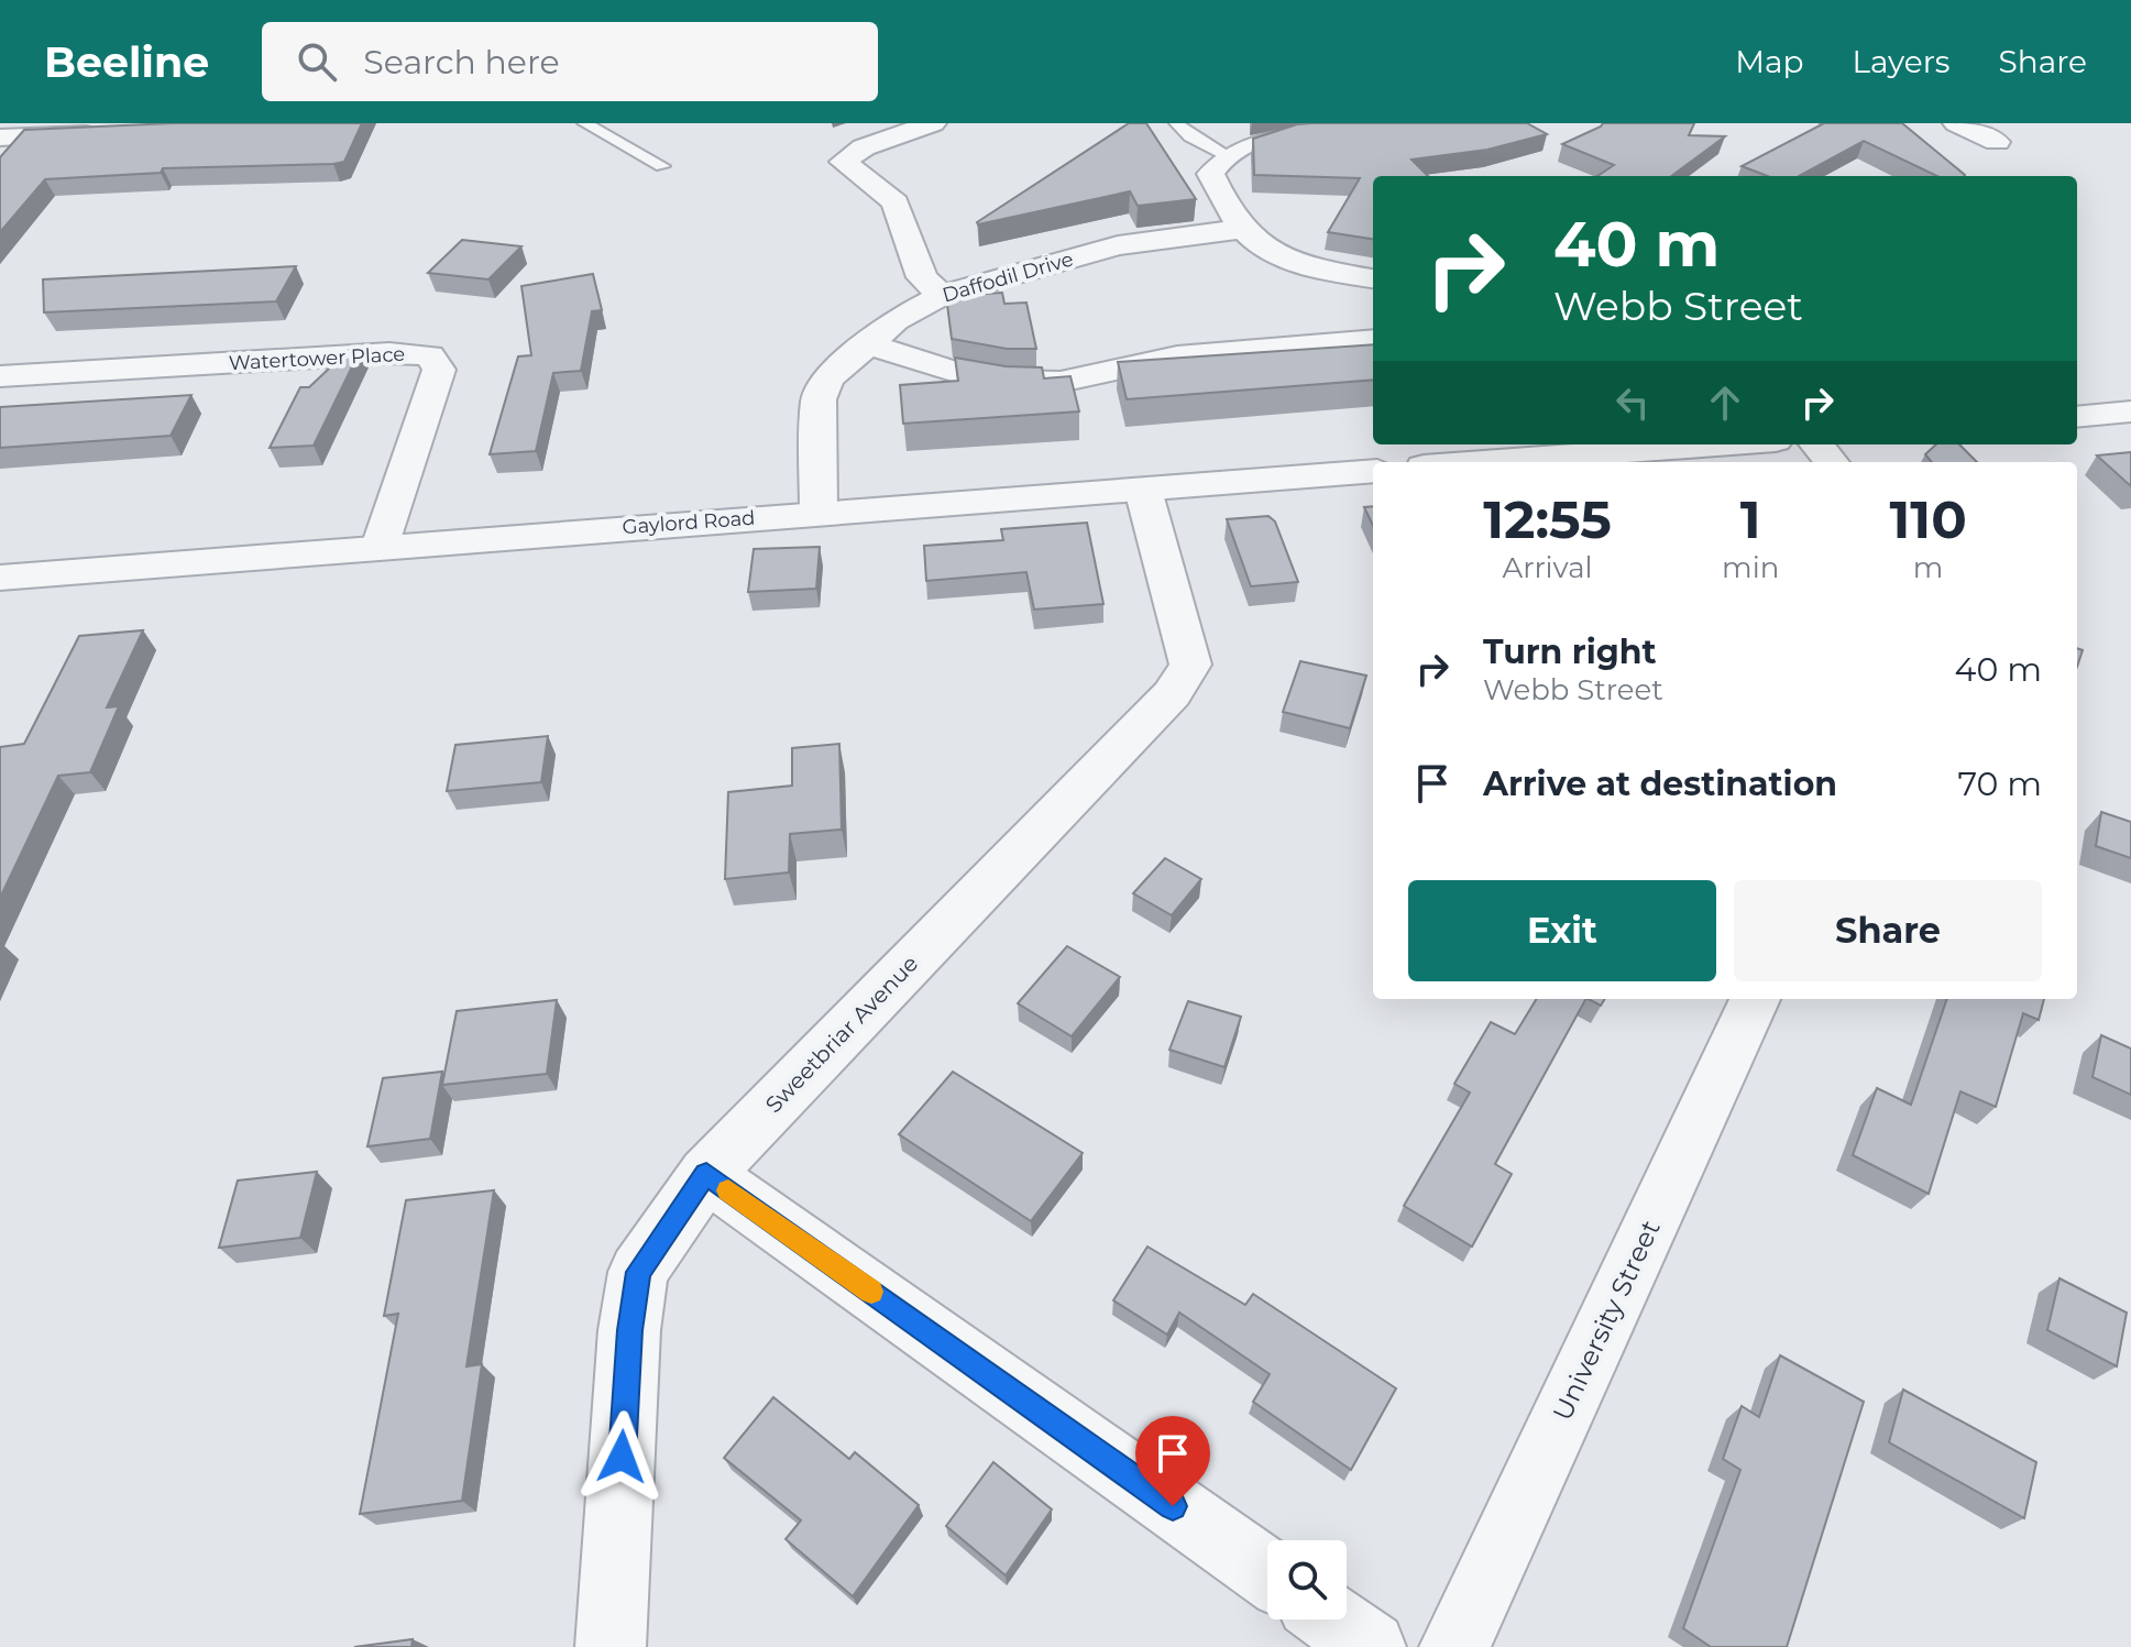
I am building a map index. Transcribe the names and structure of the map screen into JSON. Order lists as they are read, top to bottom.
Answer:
{
  "streets": {
    "street": [
      "Daffodil Drive",
      "Watertower Place",
      "Gaylord Road",
      "Sweetbriar Avenue",
      "University Street"
    ]
  },
  "crossings": [
    ["Daffodil Drive", "Gaylord Road"],
    ["Watertower Place", "Gaylord Road"],
    ["Gaylord Road", "Sweetbriar Avenue"]
  ],
  "page": {
    "header": "Beeline",
    "search": "Search here",
    "nav": ["Map", "Layers", "Share"],
    "turn": ["40 m", "Webb Street"],
    "eta": [
      "12:55",
      "Arrival",
      "1",
      "min",
      "110",
      "m"
    ],
    "list": [
      {
        "name": "Turn right",
        "note": "Webb Street",
        "value": "40 m"
      },
      {
        "name": "Arrive at destination",
        "value": "70 m"
      }
    ],
    "buttons": ["Exit", "Share"]
  }
}
